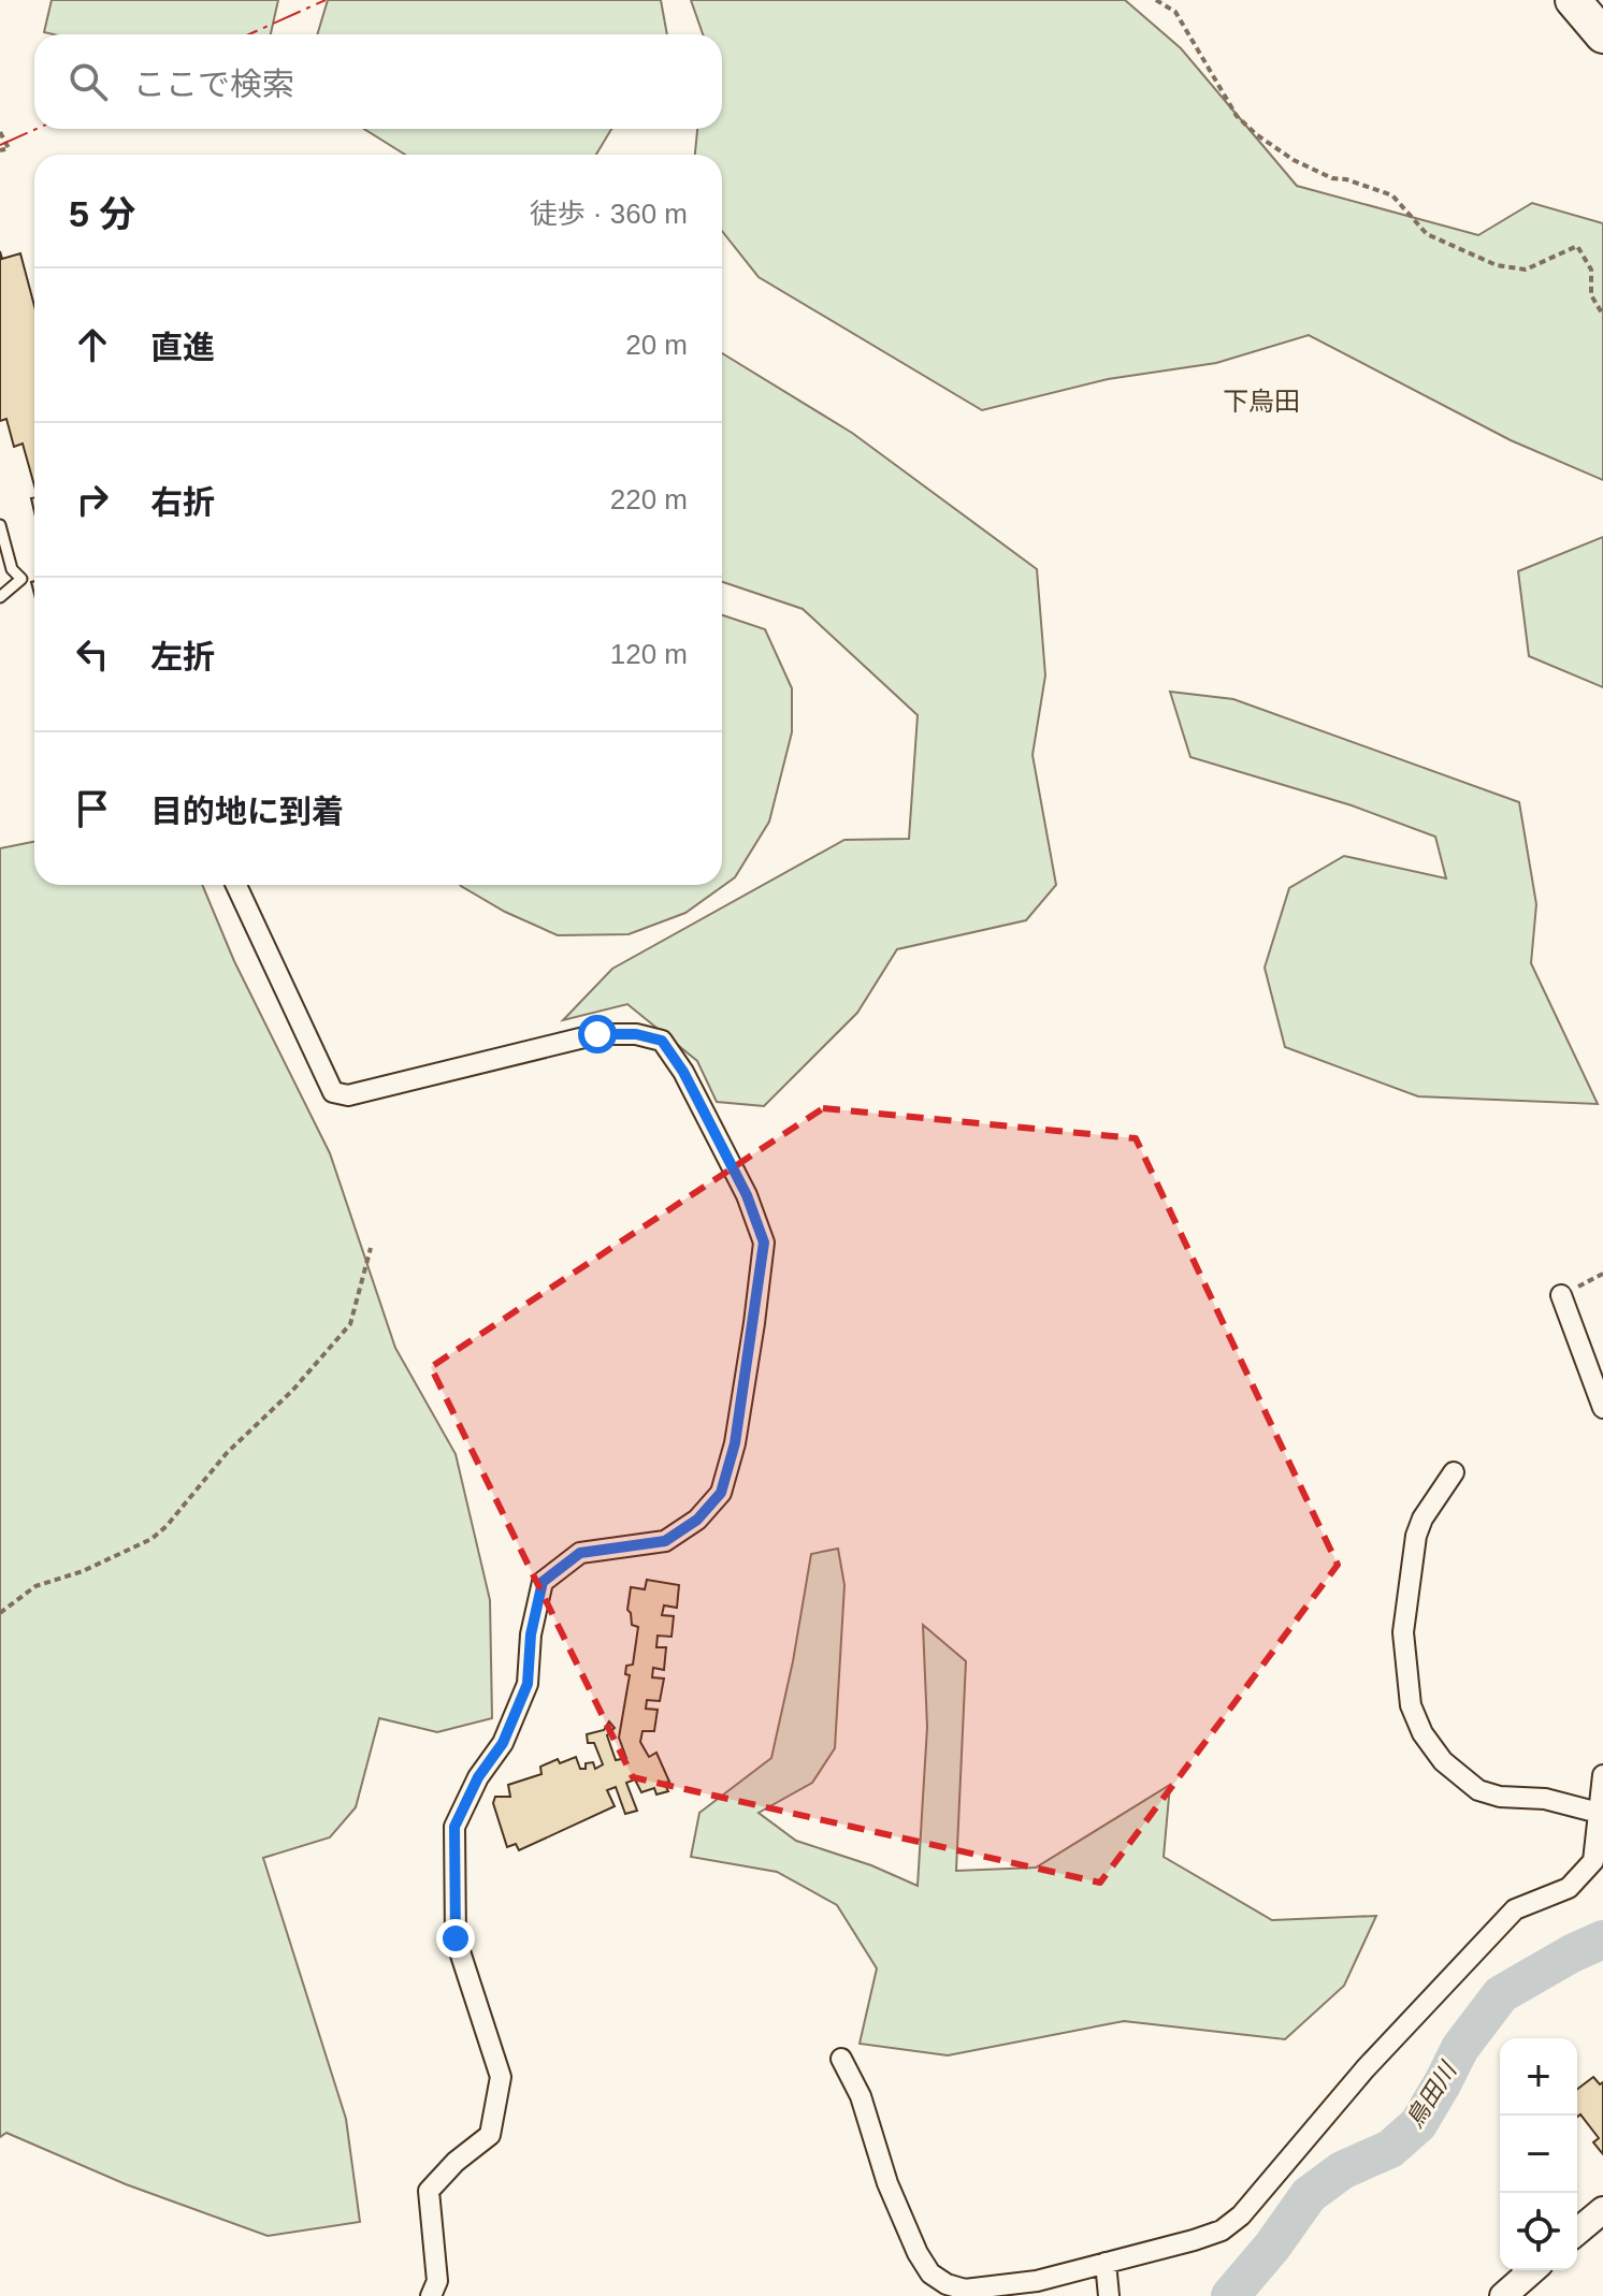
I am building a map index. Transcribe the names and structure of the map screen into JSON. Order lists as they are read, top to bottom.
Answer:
{
  "districts": ["下烏田"],
  "water": ["鳥田川"],
  "page": {
    "search": "ここで検索",
    "heading": ["5 分", "徒歩 · 360 m"],
    "list": [
      ["直進", "20 m"],
      ["右折", "220 m"],
      ["左折", "120 m"],
      "目的地に到着"
    ],
    "map_buttons": ["+", "−"]
  }
}
